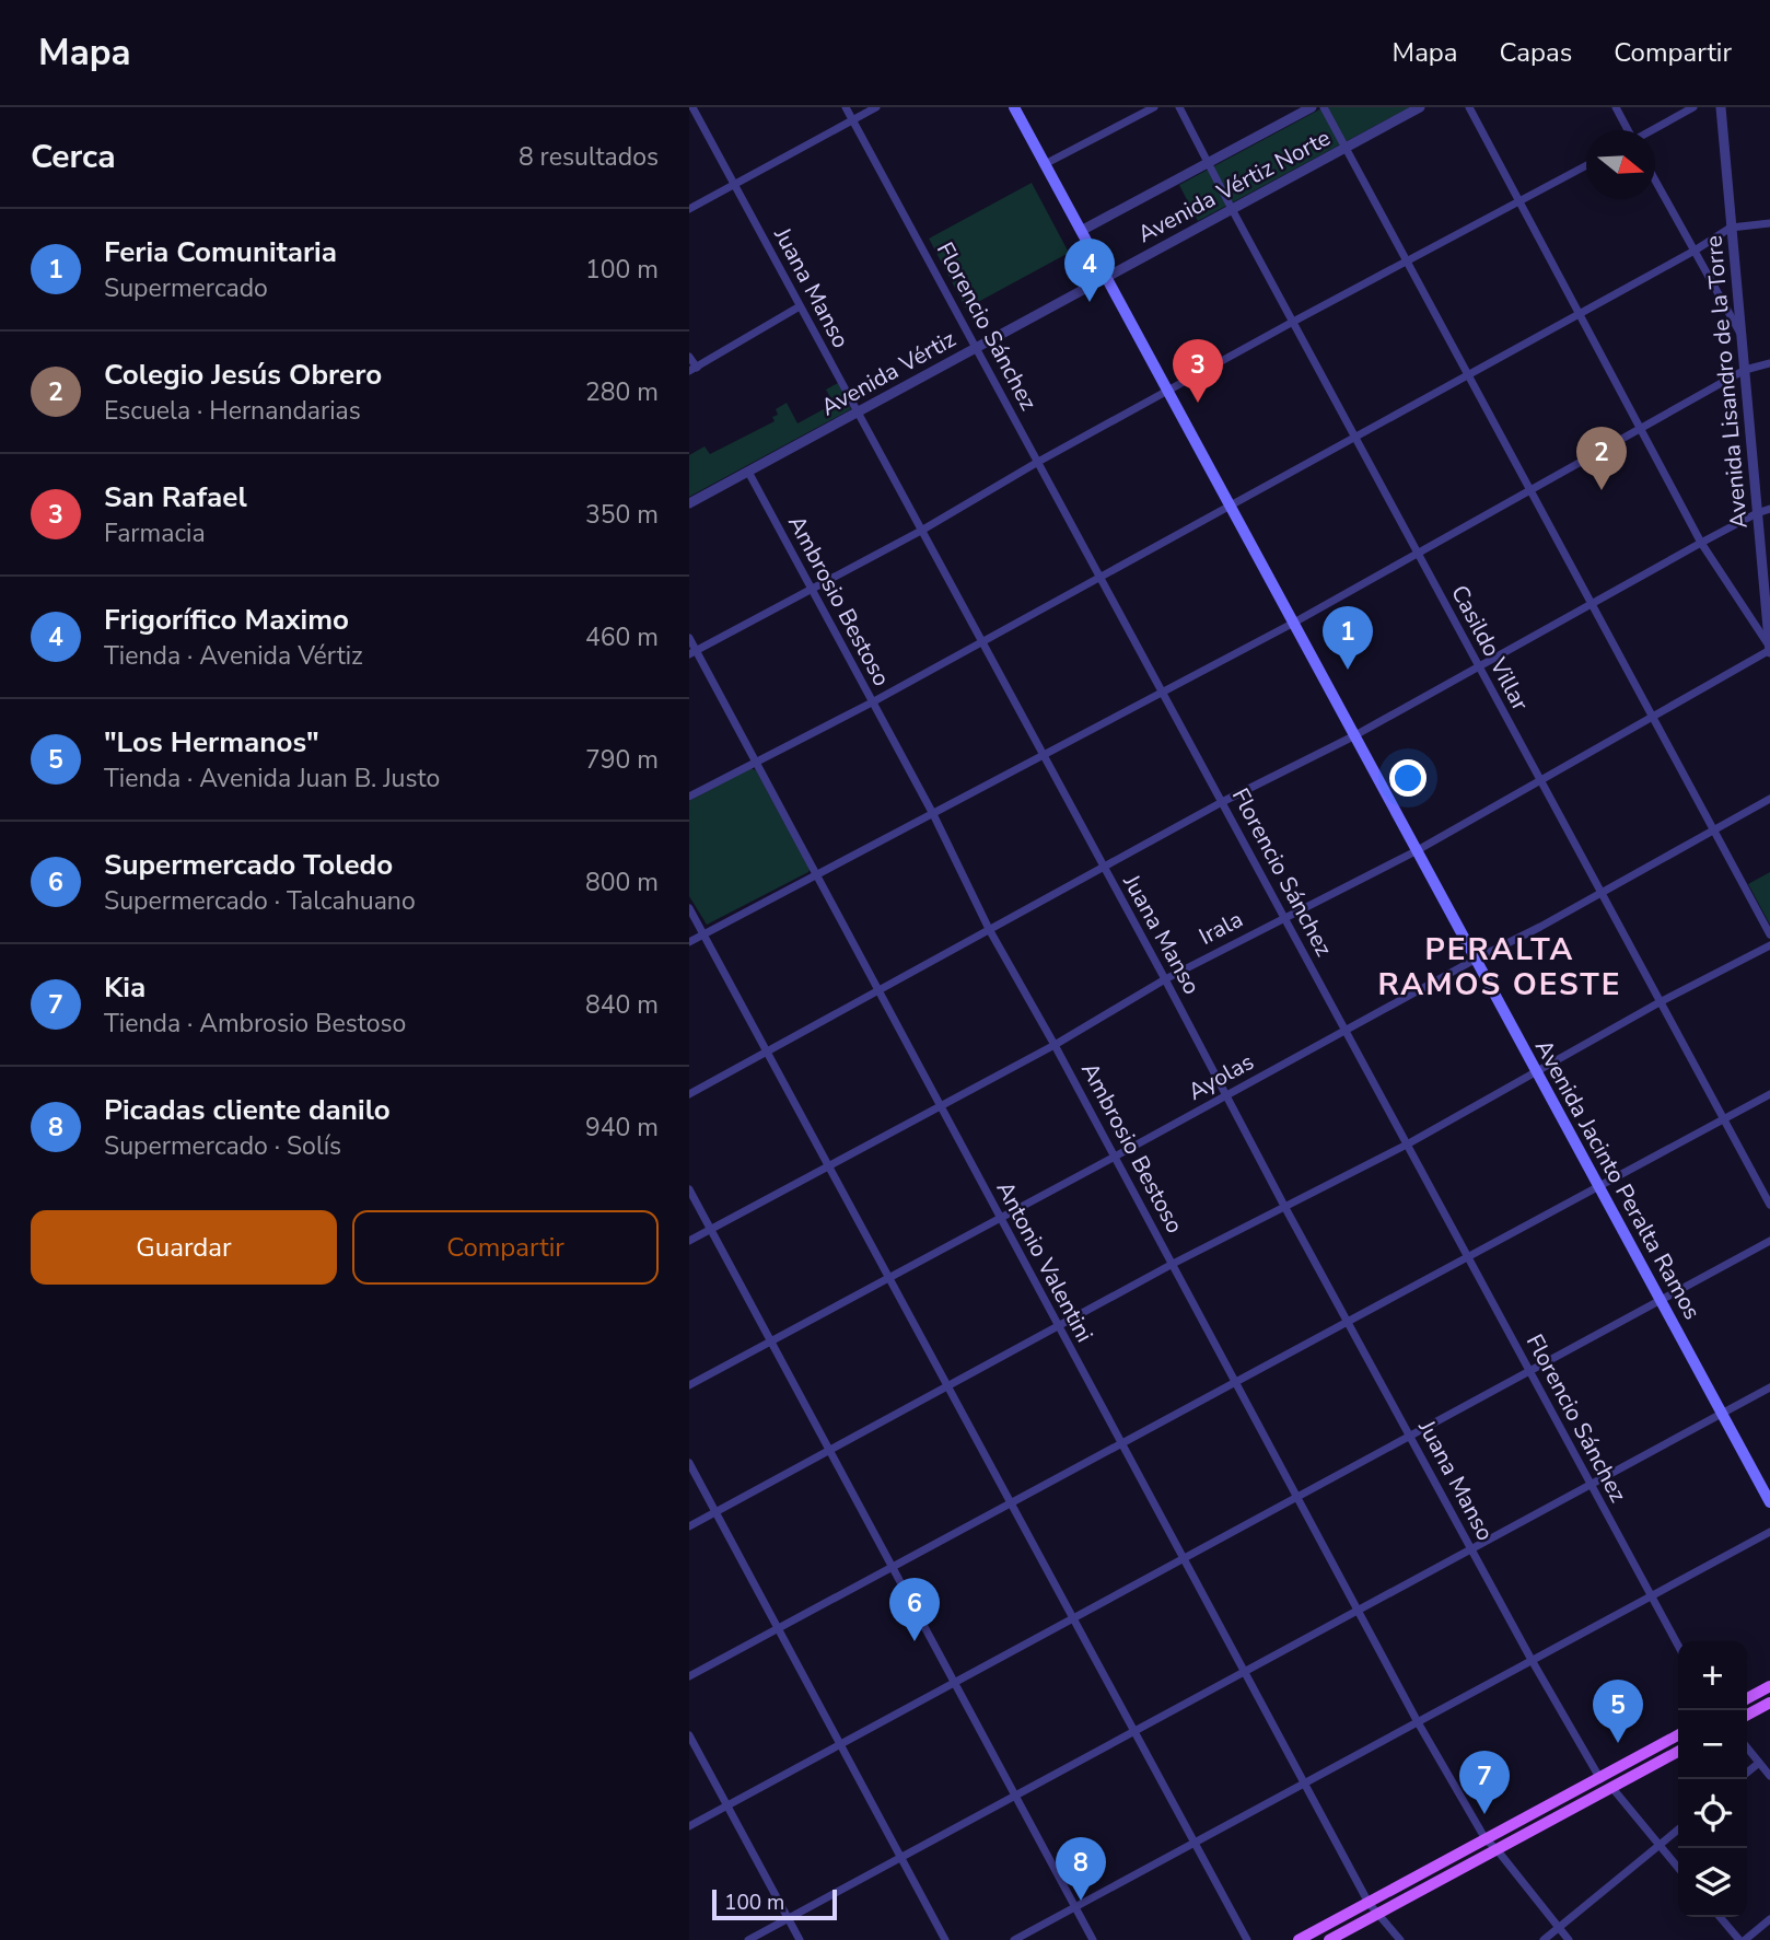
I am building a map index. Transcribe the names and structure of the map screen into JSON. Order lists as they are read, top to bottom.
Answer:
{
  "streets": {
    "main road": ["Avenida Jacinto Peralta Ramos"],
    "street": [
      "Avenida Vértiz Norte",
      "Juana Manso",
      "Florencio Sánchez",
      "Avenida Vértiz",
      "Avenida Lisandro de la Torre",
      "Ambrosio Bestoso",
      "Casildo Villar",
      "Irala",
      "Ayolas",
      "Antonio Valentini"
    ]
  },
  "crossings": [
    ["Avenida Vértiz Norte", "Avenida Vértiz"],
    ["Avenida Vértiz Norte", "Casildo Villar"],
    ["Avenida Vértiz Norte", "Avenida Jacinto Peralta Ramos"],
    ["Juana Manso", "Avenida Vértiz"],
    ["Juana Manso", "Irala"],
    ["Juana Manso", "Ayolas"],
    ["Florencio Sánchez", "Avenida Vértiz"],
    ["Florencio Sánchez", "Irala"],
    ["Florencio Sánchez", "Ayolas"],
    ["Avenida Vértiz", "Ambrosio Bestoso"],
    ["Avenida Vértiz", "Avenida Jacinto Peralta Ramos"],
    ["Avenida Lisandro de la Torre", "Irala"],
    ["Ambrosio Bestoso", "Irala"],
    ["Ambrosio Bestoso", "Ayolas"],
    ["Casildo Villar", "Irala"],
    ["Casildo Villar", "Ayolas"],
    ["Irala", "Avenida Jacinto Peralta Ramos"],
    ["Irala", "Antonio Valentini"],
    ["Ayolas", "Avenida Jacinto Peralta Ramos"],
    ["Ayolas", "Antonio Valentini"]
  ],
  "districts": ["PERALTA RAMOS OESTE"],
  "scale_bar": "100 m",
  "north": "right",
  "page": {
    "header": "Mapa",
    "nav": ["Mapa", "Capas", "Compartir"],
    "heading": ["Cerca", "8 resultados"],
    "list": [
      {
        "mark": "1",
        "name": "Feria Comunitaria",
        "note": "Supermercado",
        "value": "100 m"
      },
      {
        "mark": "2",
        "name": "Colegio Jesús Obrero",
        "note": "Escuela · Hernandarias",
        "value": "280 m"
      },
      {
        "mark": "3",
        "name": "San Rafael",
        "note": "Farmacia",
        "value": "350 m"
      },
      {
        "mark": "4",
        "name": "Frigorífico Maximo",
        "note": "Tienda · Avenida Vértiz",
        "value": "460 m"
      },
      {
        "mark": "5",
        "name": "\"Los Hermanos\"",
        "note": "Tienda · Avenida Juan B. Justo",
        "value": "790 m"
      },
      {
        "mark": "6",
        "name": "Supermercado Toledo",
        "note": "Supermercado · Talcahuano",
        "value": "800 m"
      },
      {
        "mark": "7",
        "name": "Kia",
        "note": "Tienda · Ambrosio Bestoso",
        "value": "840 m"
      },
      {
        "mark": "8",
        "name": "Picadas cliente danilo",
        "note": "Supermercado · Solís",
        "value": "940 m"
      }
    ],
    "pins": [
      "4",
      "3",
      "2",
      "1",
      "6",
      "5",
      "7",
      "8"
    ],
    "buttons": ["Guardar", "Compartir"],
    "map_buttons": ["+", "−"],
    "scale": "100 m"
  }
}
